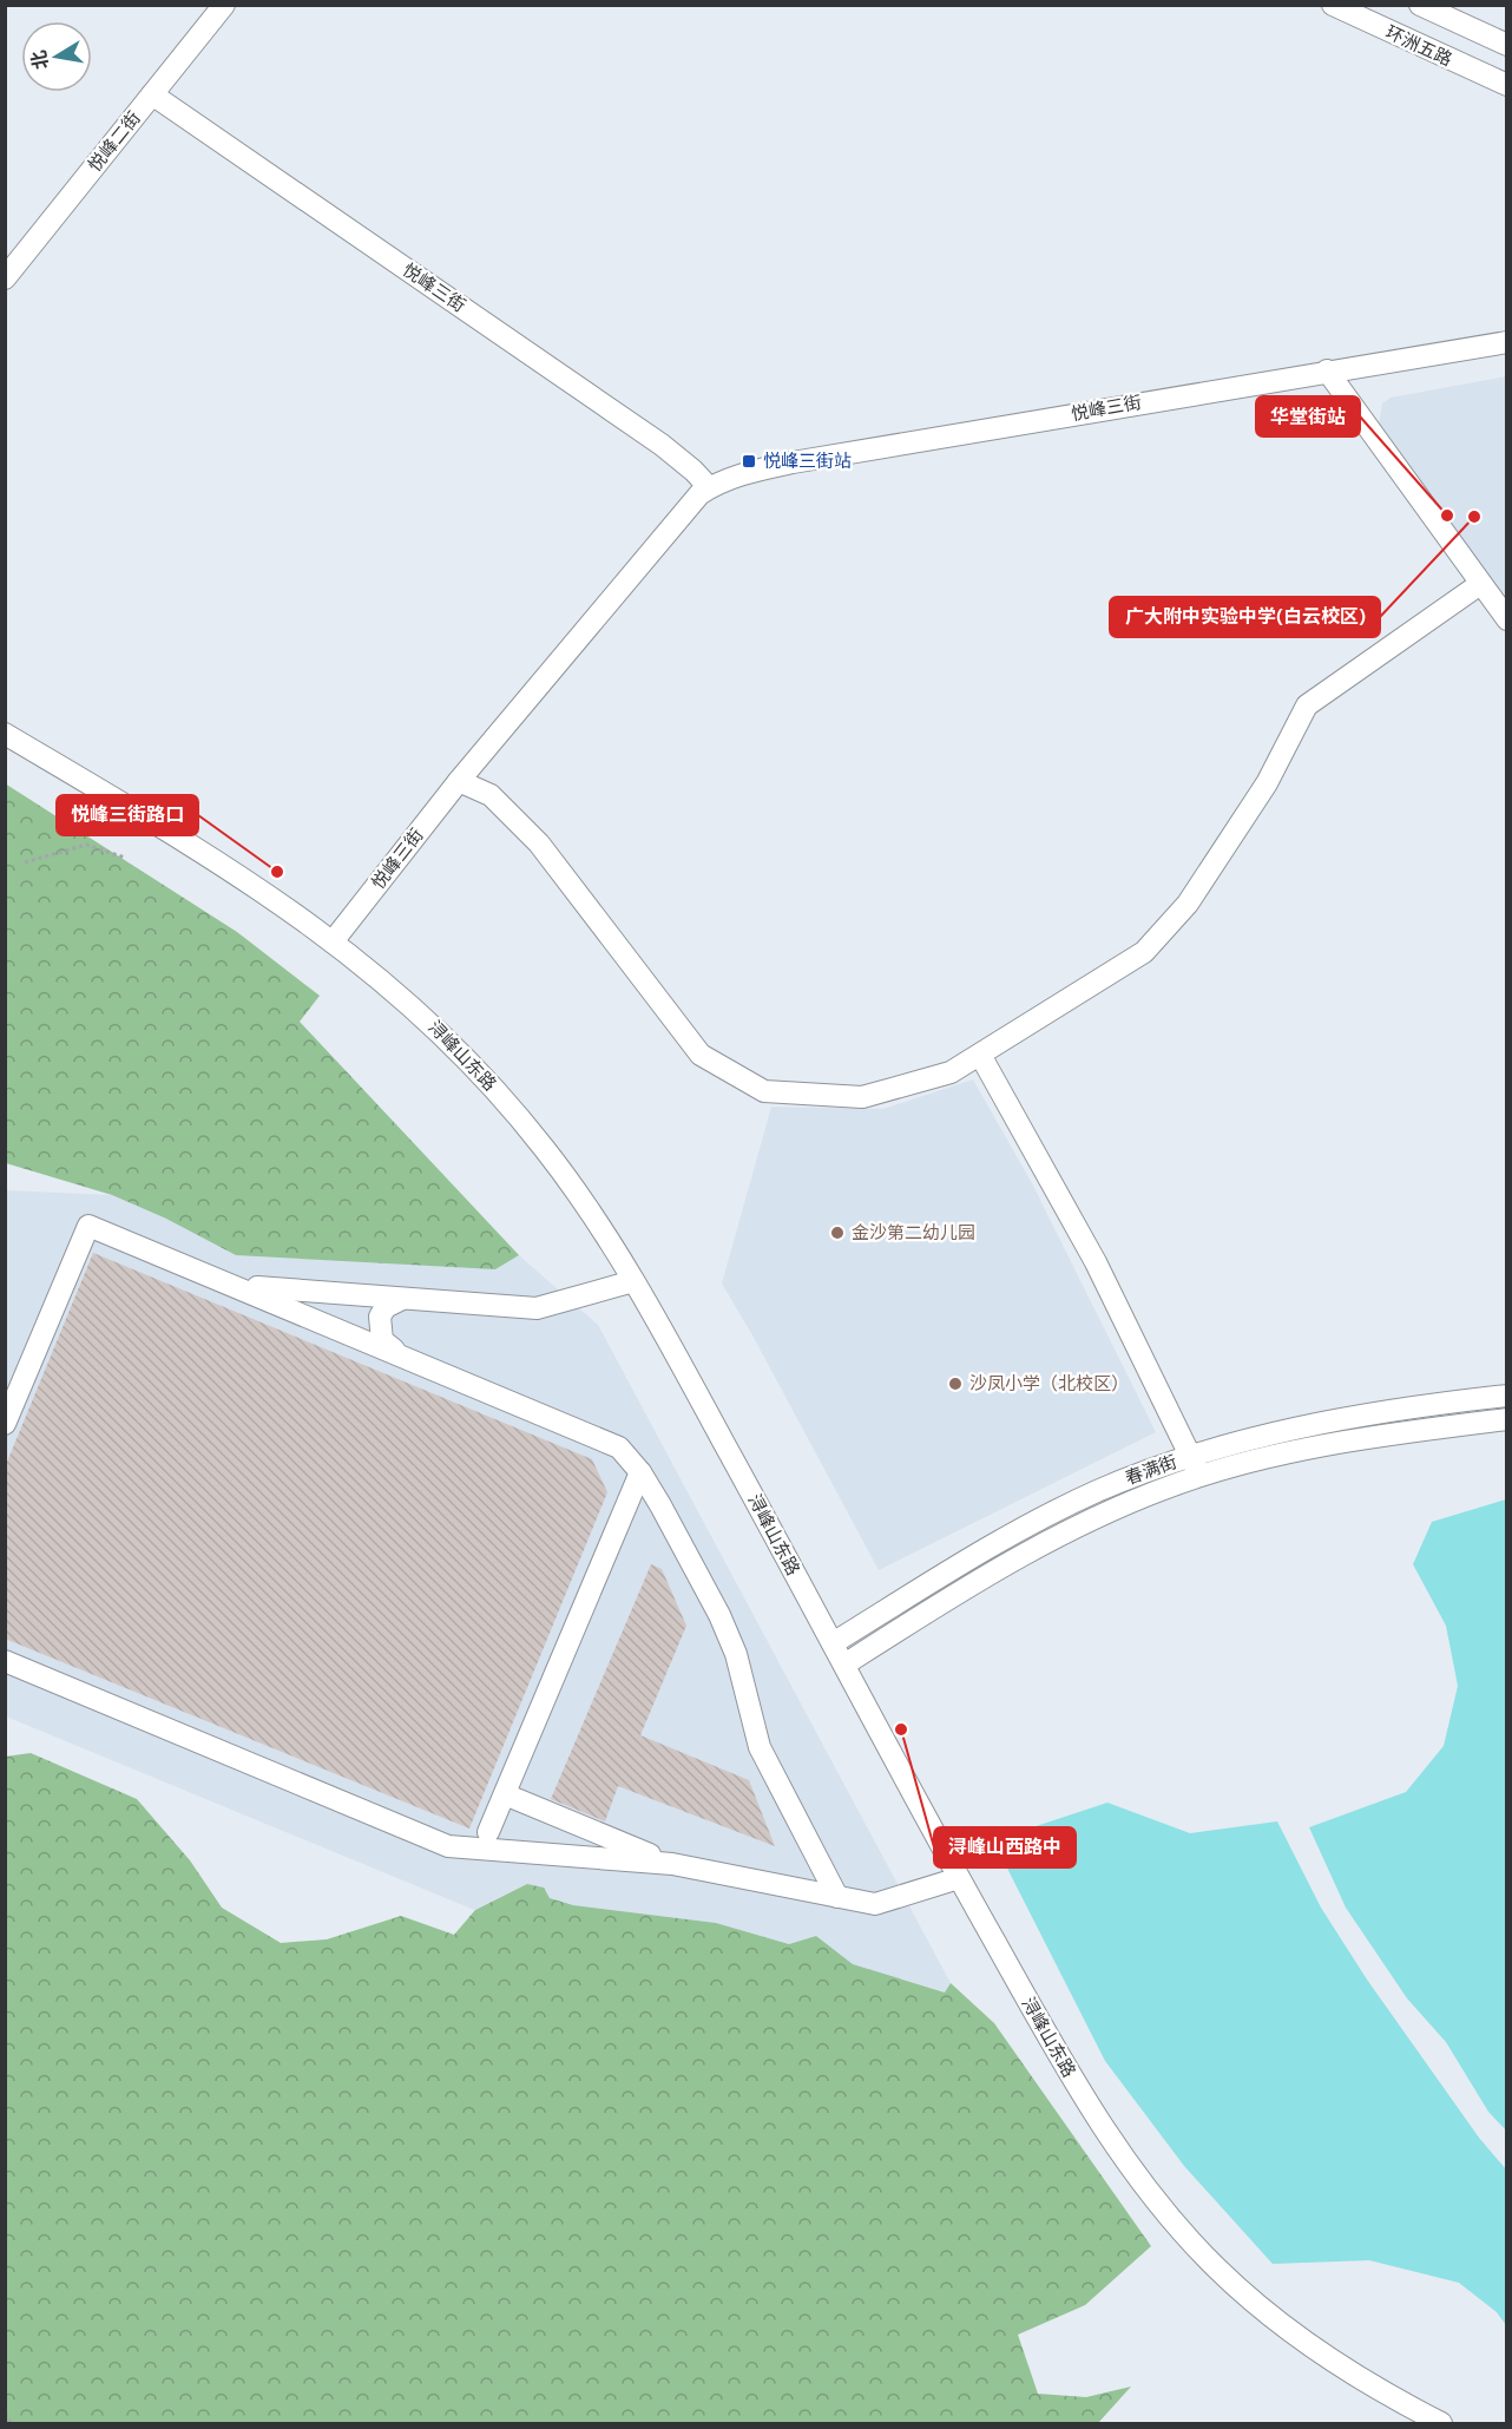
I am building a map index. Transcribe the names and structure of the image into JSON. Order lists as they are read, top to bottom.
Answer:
{
  "streets": {
    "street": [
      "环洲五路",
      "悦峰二街",
      "悦峰三街",
      "浔峰山东路",
      "春满街"
    ]
  },
  "crossings": [
    ["悦峰二街", "悦峰三街"],
    ["悦峰三街", "浔峰山东路"],
    ["浔峰山东路", "春满街"]
  ],
  "places": {
    "transit": ["悦峰三街站"],
    "other": [
      "华堂街站",
      "广大附中实验中学(白云校区)",
      "悦峰三街路口",
      "金沙第二幼儿园",
      "沙凤小学（北校区）",
      "浔峰山西路中"
    ]
  },
  "north": "left"
}
